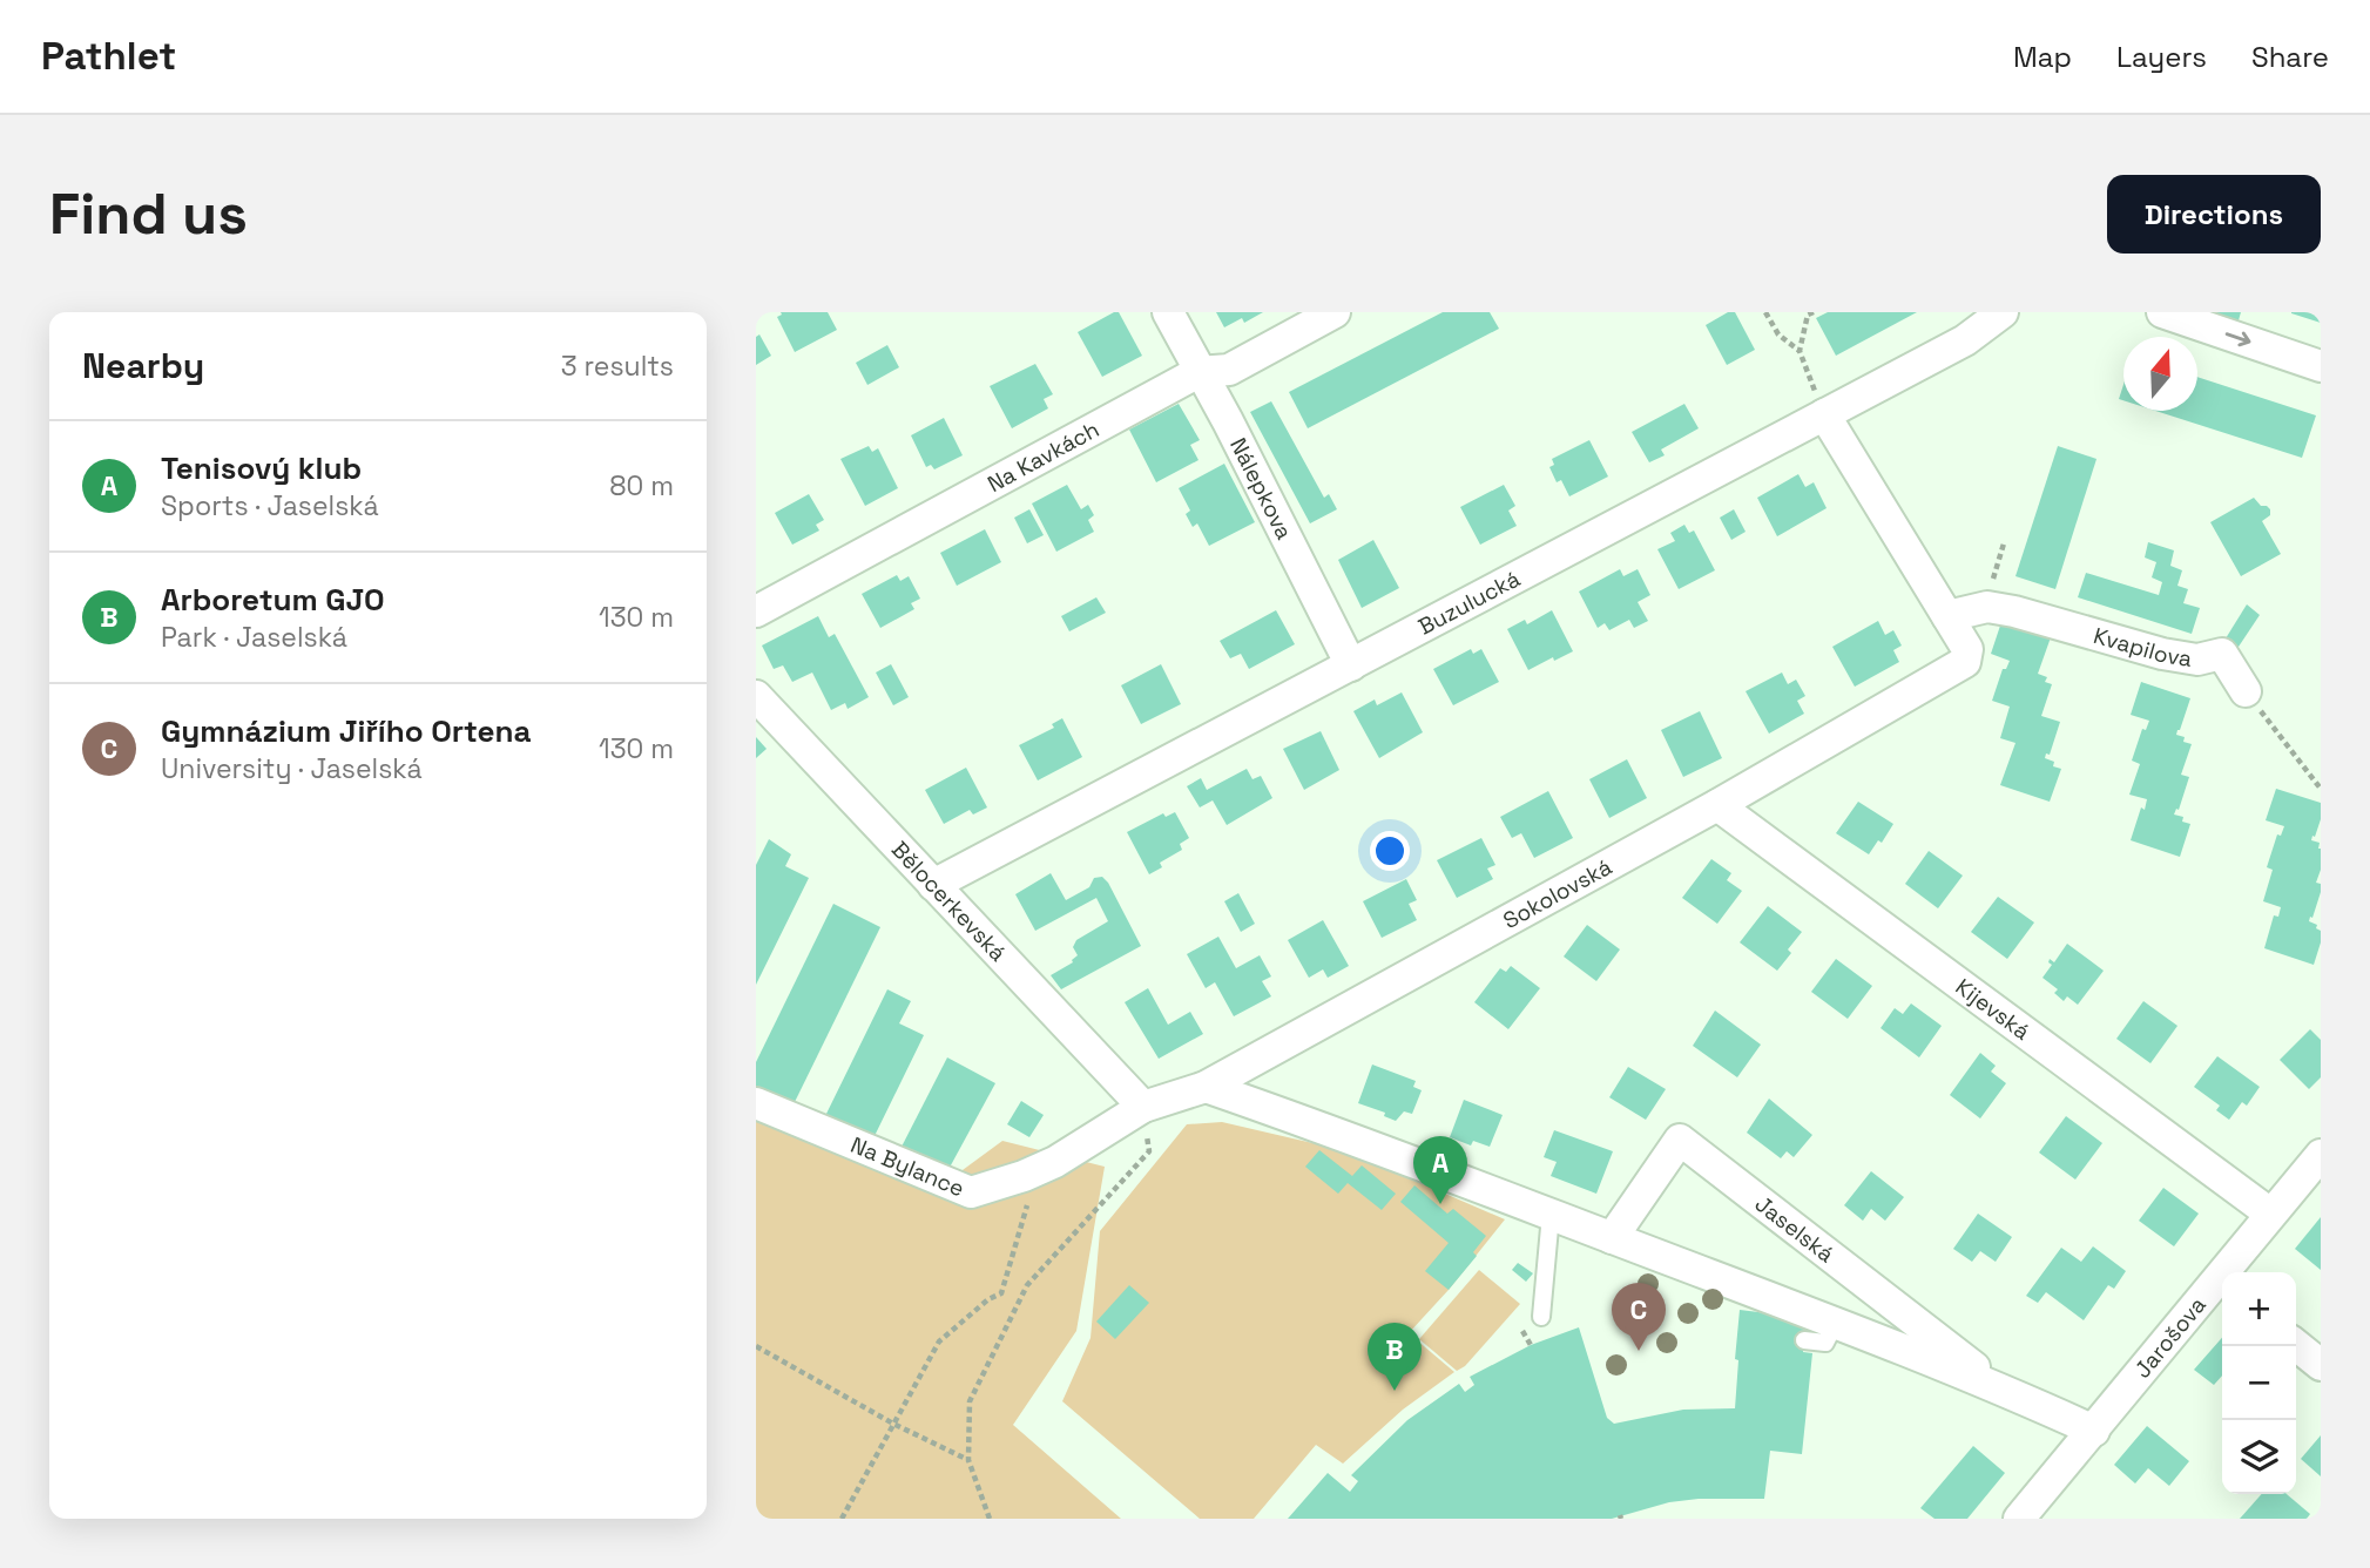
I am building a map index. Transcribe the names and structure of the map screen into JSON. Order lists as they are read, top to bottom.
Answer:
{
  "streets": {
    "street": [
      "Na Kavkách",
      "Nálepkova",
      "Buzulucká",
      "Kvapilova",
      "Sokolovská",
      "Bělocerkevská",
      "Kijevská",
      "Na Bylance",
      "Jaselská",
      "Jarošova"
    ]
  },
  "crossings": [
    ["Na Kavkách", "Nálepkova"],
    ["Nálepkova", "Buzulucká"],
    ["Buzulucká", "Bělocerkevská"],
    ["Kvapilova", "Sokolovská"],
    ["Sokolovská", "Bělocerkevská"],
    ["Sokolovská", "Kijevská"],
    ["Sokolovská", "Na Bylance"],
    ["Sokolovská", "Jaselská"],
    ["Bělocerkevská", "Na Bylance"],
    ["Kijevská", "Jarošova"],
    ["Jaselská", "Jarošova"]
  ],
  "north": "top",
  "page": {
    "header": "Pathlet",
    "nav": ["Map", "Layers", "Share"],
    "buttons": "Directions",
    "title": "Find us",
    "heading": ["Nearby", "3 results"],
    "list": [
      {
        "mark": "A",
        "name": "Tenisový klub",
        "note": "Sports · Jaselská",
        "value": "80 m"
      },
      {
        "mark": "B",
        "name": "Arboretum GJO",
        "note": "Park · Jaselská",
        "value": "130 m"
      },
      {
        "mark": "C",
        "name": "Gymnázium Jiřího Ortena",
        "note": "University · Jaselská",
        "value": "130 m"
      }
    ],
    "pins": ["A", "C", "B"],
    "map_buttons": ["+", "−"]
  }
}
